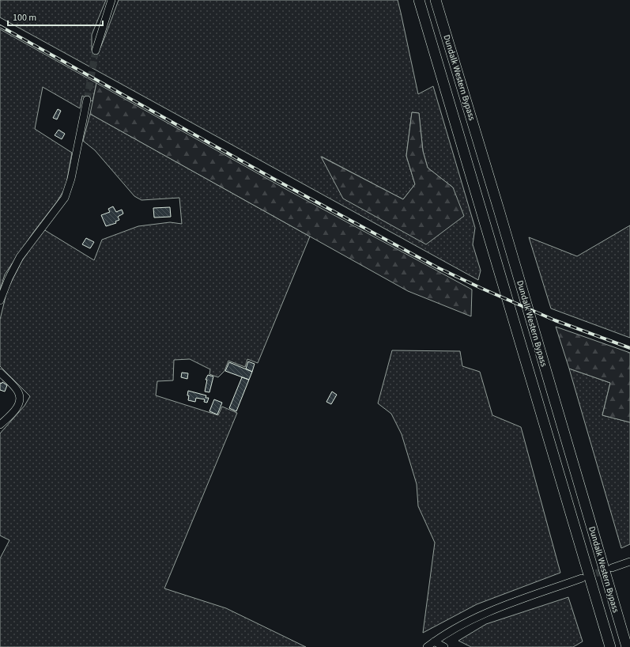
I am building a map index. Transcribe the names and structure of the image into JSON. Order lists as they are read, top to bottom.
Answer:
{
  "streets": {
    "highway": ["Dundalk Western Bypass"]
  },
  "scale_bar": "100 m"
}
